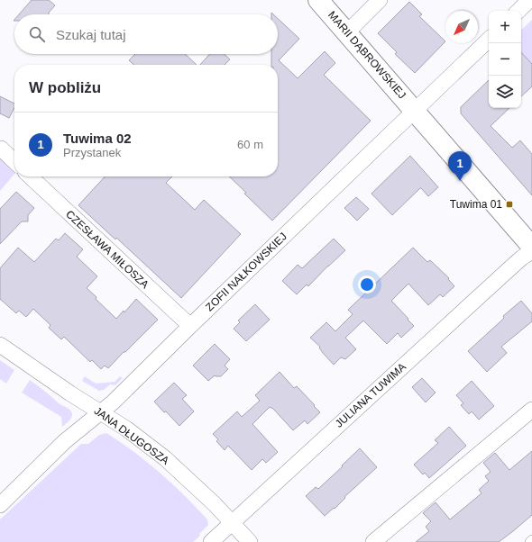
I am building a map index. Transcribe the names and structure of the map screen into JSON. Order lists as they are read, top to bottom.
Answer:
{
  "streets": {
    "street": [
      "MARII DĄBROWSKIEJ",
      "CZESŁAWA MIŁOSZA",
      "ZOFII NAŁKOWSKIEJ",
      "JULIANA TUWIMA",
      "JANA DŁUGOSZA"
    ]
  },
  "crossings": [
    ["MARII DĄBROWSKIEJ", "ZOFII NAŁKOWSKIEJ"],
    ["CZESŁAWA MIŁOSZA", "ZOFII NAŁKOWSKIEJ"],
    ["ZOFII NAŁKOWSKIEJ", "JANA DŁUGOSZA"],
    ["JULIANA TUWIMA", "JANA DŁUGOSZA"]
  ],
  "places": {
    "transit": ["Tuwima 01"]
  },
  "north": "bottom left",
  "page": {
    "map_buttons": ["+", "−"],
    "search": "Szukaj tutaj",
    "heading": "W pobliżu",
    "list": [
      {
        "mark": "1",
        "name": "Tuwima 02",
        "note": "Przystanek",
        "value": "60 m"
      }
    ],
    "pins": "1"
  }
}
